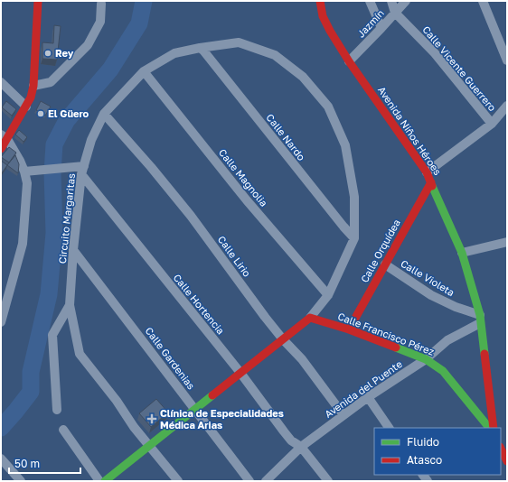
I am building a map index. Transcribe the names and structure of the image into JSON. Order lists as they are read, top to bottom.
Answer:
{
  "streets": {
    "street": [
      "Jazmín",
      "Calle Vicente Guerrero",
      "Avenida Niños Héroes",
      "Calle Nardo",
      "Calle Magnolia",
      "Circuito Margaritas",
      "Calle Orquídea",
      "Calle Lirio",
      "Calle Violeta",
      "Calle Hortencia",
      "Calle Francisco Pérez",
      "Calle Gardenias",
      "Avenida del Puente"
    ]
  },
  "crossings": [
    ["Jazmín", "Calle Vicente Guerrero"],
    ["Jazmín", "Avenida Niños Héroes"],
    ["Avenida Niños Héroes", "Calle Orquídea"],
    ["Avenida Niños Héroes", "Calle Violeta"],
    ["Avenida Niños Héroes", "Avenida del Puente"],
    ["Calle Nardo", "Circuito Margaritas"],
    ["Calle Magnolia", "Circuito Margaritas"],
    ["Circuito Margaritas", "Calle Lirio"],
    ["Circuito Margaritas", "Calle Hortencia"],
    ["Circuito Margaritas", "Calle Francisco Pérez"],
    ["Circuito Margaritas", "Calle Gardenias"],
    ["Calle Orquídea", "Calle Violeta"],
    ["Calle Orquídea", "Calle Francisco Pérez"],
    ["Calle Lirio", "Avenida del Puente"],
    ["Calle Violeta", "Avenida del Puente"],
    ["Calle Hortencia", "Avenida del Puente"],
    ["Calle Francisco Pérez", "Avenida del Puente"]
  ],
  "places": {
    "other": ["Rey", "El Güero"],
    "health": ["Clínica de Especialidades Médica Arias"]
  },
  "legend": ["Fluido", "Atasco"],
  "scale_bar": "50 m"
}
